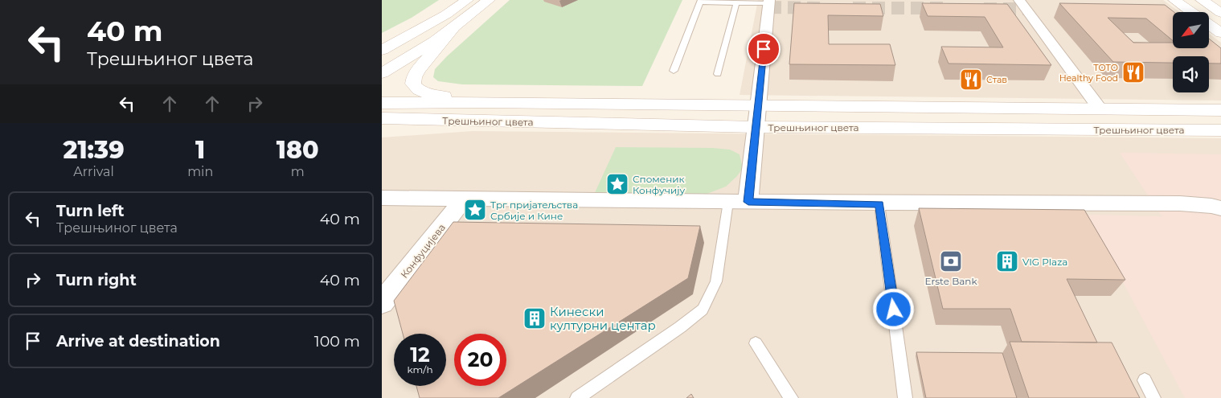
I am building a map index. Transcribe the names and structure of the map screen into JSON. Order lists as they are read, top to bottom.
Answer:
{
  "streets": {
    "street": ["Трешњиног цвета", "Конфуцијева"]
  },
  "places": {
    "restaurant": ["TOTO Healthy Food", "Став"],
    "place": ["Споменик Конфучију", "Трг пријатељства Србије и Кине"],
    "bank": ["Erste Bank"],
    "building": ["VIG Plaza", "Кинески културни центар"]
  },
  "north": "bottom left",
  "page": {
    "turn": ["40 m", "Трешњиног цвета"],
    "eta": [
      "21:39",
      "Arrival",
      "1",
      "min",
      "180",
      "m"
    ],
    "list": [
      {
        "name": "Turn left",
        "note": "Трешњиног цвета",
        "value": "40 m"
      },
      {
        "name": "Turn right",
        "value": "40 m"
      },
      {
        "name": "Arrive at destination",
        "value": "100 m"
      }
    ],
    "speed": "12 km/h",
    "limit": "20"
  }
}
